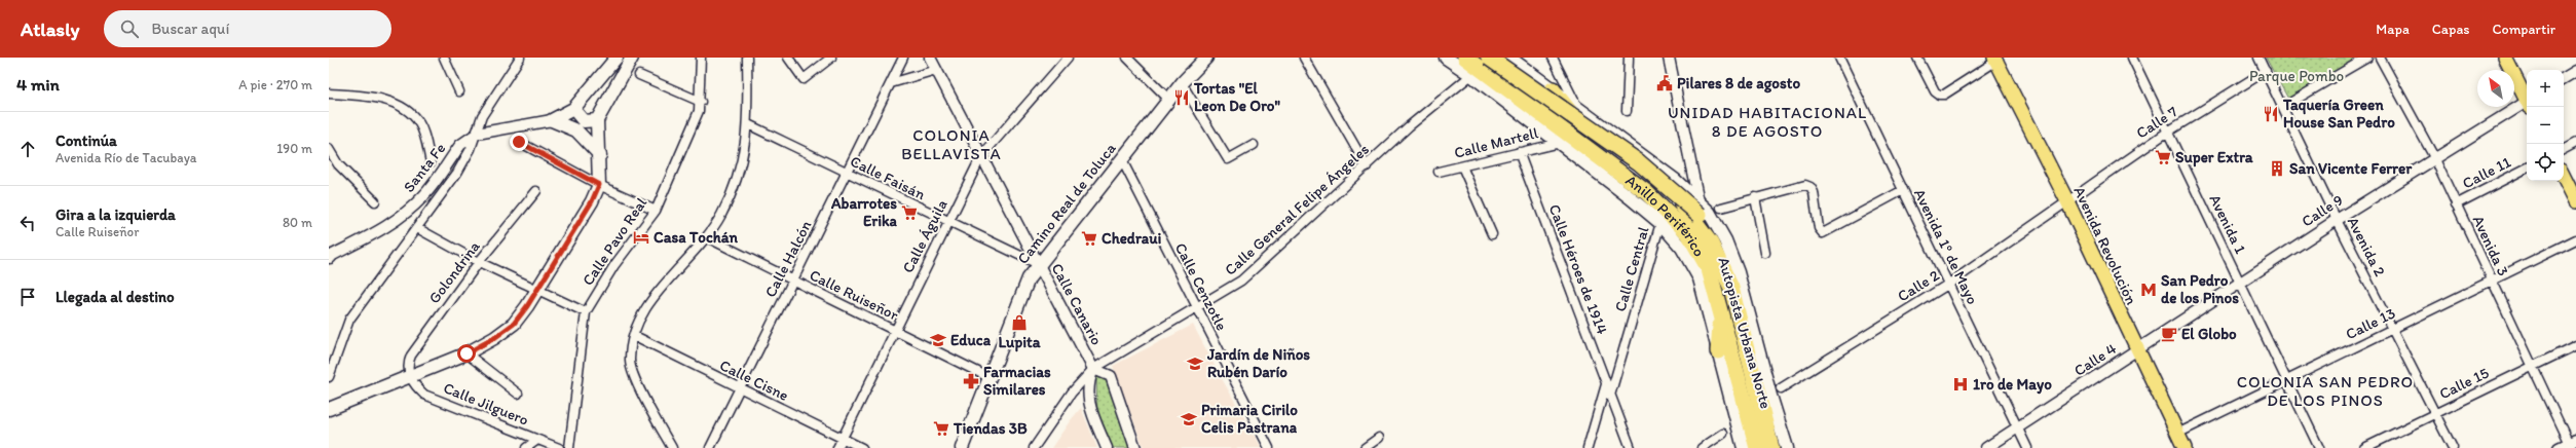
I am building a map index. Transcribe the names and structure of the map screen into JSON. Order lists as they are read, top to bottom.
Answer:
{
  "streets": {
    "highway": ["Anillo Periférico", "Autopista Urbana Norte"],
    "main road": ["Camino Real de Toluca", "Avenida Revolución"],
    "street": [
      "Calle 7",
      "Calle Martell",
      "Santa Fe",
      "Calle 11",
      "Calle Faisán",
      "Calle General Felipe Ángeles",
      "Calle 9",
      "Avenida 1",
      "Calle Águila",
      "Calle Pavo Real",
      "Avenida 3",
      "Avenida 1º de Mayo",
      "Avenida 2",
      "Calle Halcón",
      "Calle Héroes de 1914",
      "Calle Central",
      "Golondrina",
      "Calle 2",
      "Calle Cenzotle",
      "Calle Ruiseñor",
      "Calle Canario",
      "Calle 13",
      "Calle 4",
      "Calle Cisne",
      "Calle 15",
      "Calle Jilguero"
    ]
  },
  "crossings": [
    ["Calle 7", "Avenida 1"],
    ["Calle 7", "Avenida Revolución"],
    ["Calle 7", "Avenida 2"],
    ["Calle 7", "Calle 2"],
    ["Calle Martell", "Calle Héroes de 1914"],
    ["Calle 11", "Avenida 3"],
    ["Calle Faisán", "Camino Real de Toluca"],
    ["Calle Faisán", "Calle Águila"],
    ["Calle Faisán", "Calle Halcón"],
    ["Calle Faisán", "Calle Canario"],
    ["Camino Real de Toluca", "Calle Cenzotle"],
    ["Camino Real de Toluca", "Calle Ruiseñor"],
    ["Camino Real de Toluca", "Calle Canario"],
    ["Calle General Felipe Ángeles", "Calle Cenzotle"],
    ["Calle General Felipe Ángeles", "Calle Canario"],
    ["Calle 9", "Avenida 1"],
    ["Calle 9", "Avenida Revolución"],
    ["Calle 9", "Avenida 3"],
    ["Calle 9", "Avenida 2"],
    ["Calle 9", "Calle 4"],
    ["Avenida 1", "Calle 13"],
    ["Calle Águila", "Calle Ruiseñor"],
    ["Calle Águila", "Calle Canario"],
    ["Calle Águila", "Calle Cisne"],
    ["Avenida Revolución", "Calle 2"],
    ["Avenida Revolución", "Calle 13"],
    ["Avenida Revolución", "Calle 4"],
    ["Avenida 3", "Calle 13"],
    ["Avenida 3", "Calle 15"],
    ["Avenida 1º de Mayo", "Calle 2"],
    ["Avenida 1º de Mayo", "Calle 4"],
    ["Avenida 2", "Calle 13"],
    ["Avenida 2", "Calle 15"],
    ["Calle Halcón", "Calle Ruiseñor"],
    ["Calle Halcón", "Calle Cisne"],
    ["Calle Héroes de 1914", "Calle Central"],
    ["Golondrina", "Calle Jilguero"]
  ],
  "districts": ["UNIDAD HABITACIONAL 8 DE AGOSTO", "COLONIA BELLAVISTA", "COLONIA SAN PEDRO DE LOS PINOS"],
  "parks": ["Parque Pombo"],
  "places": {
    "public building": ["Pilares 8 de agosto"],
    "restaurant": ["Tortas \"El Leon De Oro\"", "Taquería Green House San Pedro"],
    "supermarket": [
      "Super Extra",
      "Abarrotes Erika",
      "Chedraui",
      "Tiendas 3B"
    ],
    "building": ["San Vicente Ferrer"],
    "hotel": ["Casa Tochán"],
    "metro station": ["San Pedro de los Pinos"],
    "shop": ["Lupita"],
    "cafe": ["El Globo"],
    "school or university": ["Educa", "Jardín de Niños Rubén Darío", "Primaria Cirilo Celis Pastrana"],
    "pharmacy": ["Farmacias Similares"],
    "hospital": ["1ro de Mayo"]
  },
  "north": "top left",
  "page": {
    "header": "Atlasly",
    "search": "Buscar aquí",
    "nav": ["Mapa", "Capas", "Compartir"],
    "heading": ["4 min", "A pie · 270 m"],
    "map_buttons": ["+", "−"],
    "list": [
      ["Continúa", "Avenida Río de Tacubaya", "190 m"],
      ["Gira a la izquierda", "Calle Ruiseñor", "80 m"],
      "Llegada al destino"
    ]
  }
}
